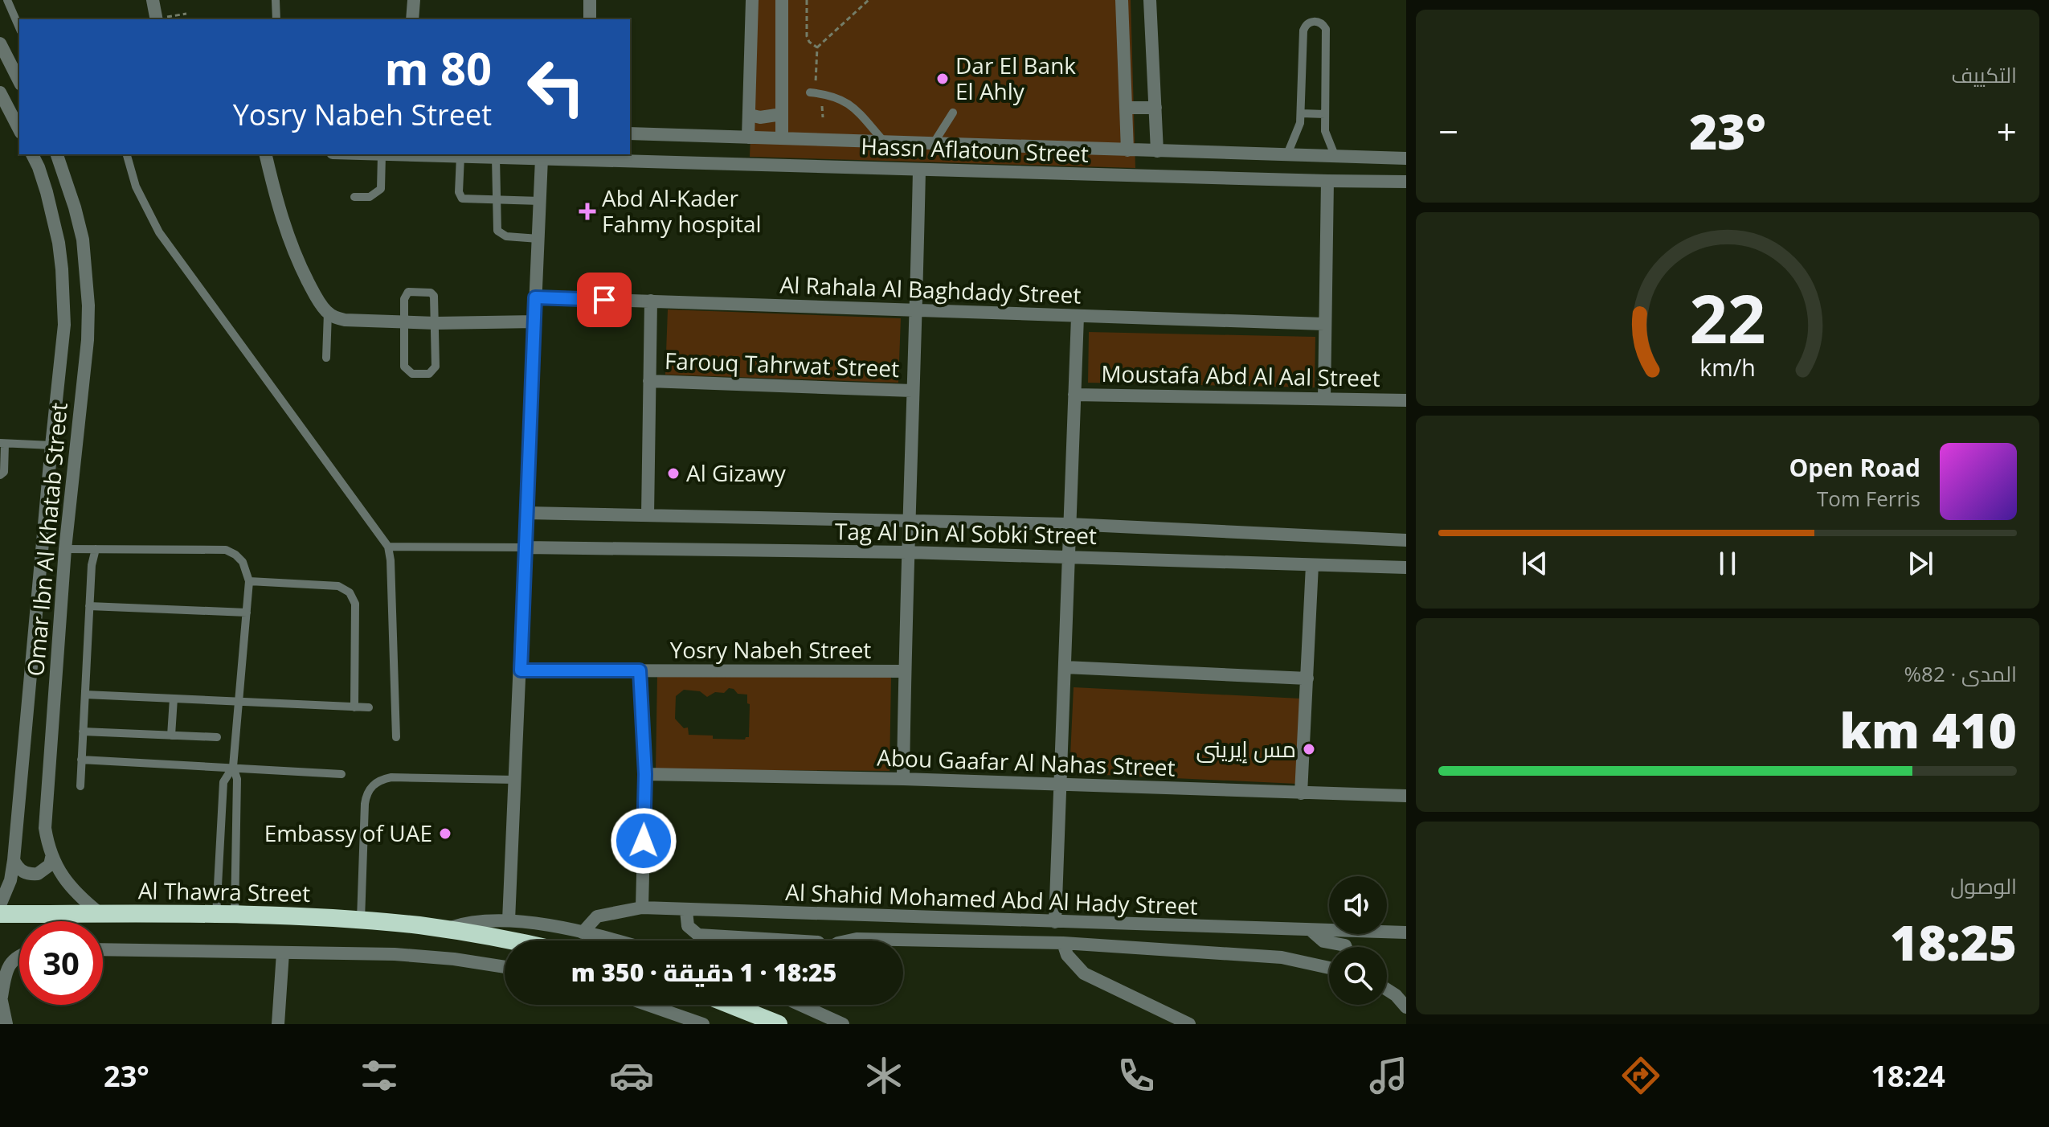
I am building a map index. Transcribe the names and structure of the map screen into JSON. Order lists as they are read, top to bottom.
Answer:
{
  "streets": {
    "highway": ["Al Thawra Street"],
    "street": [
      "Hassn Aflatoun Street",
      "Al Rahala Al Baghdady Street",
      "Farouq Tahrwat Street",
      "Moustafa Abd Al Aal Street",
      "Tag Al Din Al Sobki Street",
      "Omar Ibn Al Khatab Street",
      "Yosry Nabeh Street",
      "Abou Gaafar Al Nahas Street",
      "Al Shahid Mohamed Abd Al Hady Street"
    ]
  },
  "crossings": [
    ["Omar Ibn Al Khatab Street", "Al Thawra Street"],
    ["Al Thawra Street", "Al Shahid Mohamed Abd Al Hady Street"]
  ],
  "places": {
    "other": [
      "Dar El Bank El Ahly",
      "Al Gizawy",
      "مس إيرينى",
      "Embassy of UAE"
    ],
    "health": ["Abd Al-Kader Fahmy hospital"]
  },
  "page": {
    "tile": [
      "التكييف",
      ["المدى · 82%", "410 km"],
      ["الوصول", "18:25"]
    ],
    "turn": ["80 m", "Yosry Nabeh Street"],
    "heat": ["−", "23°", "+"],
    "song": ["Open Road", "Tom Ferris"],
    "limit": "30",
    "trip": "18:25 · 1 دقيقة · 350 m",
    "tabs": ["18:24", "23°"],
    "gauge": ["22", "km/h"]
  }
}
